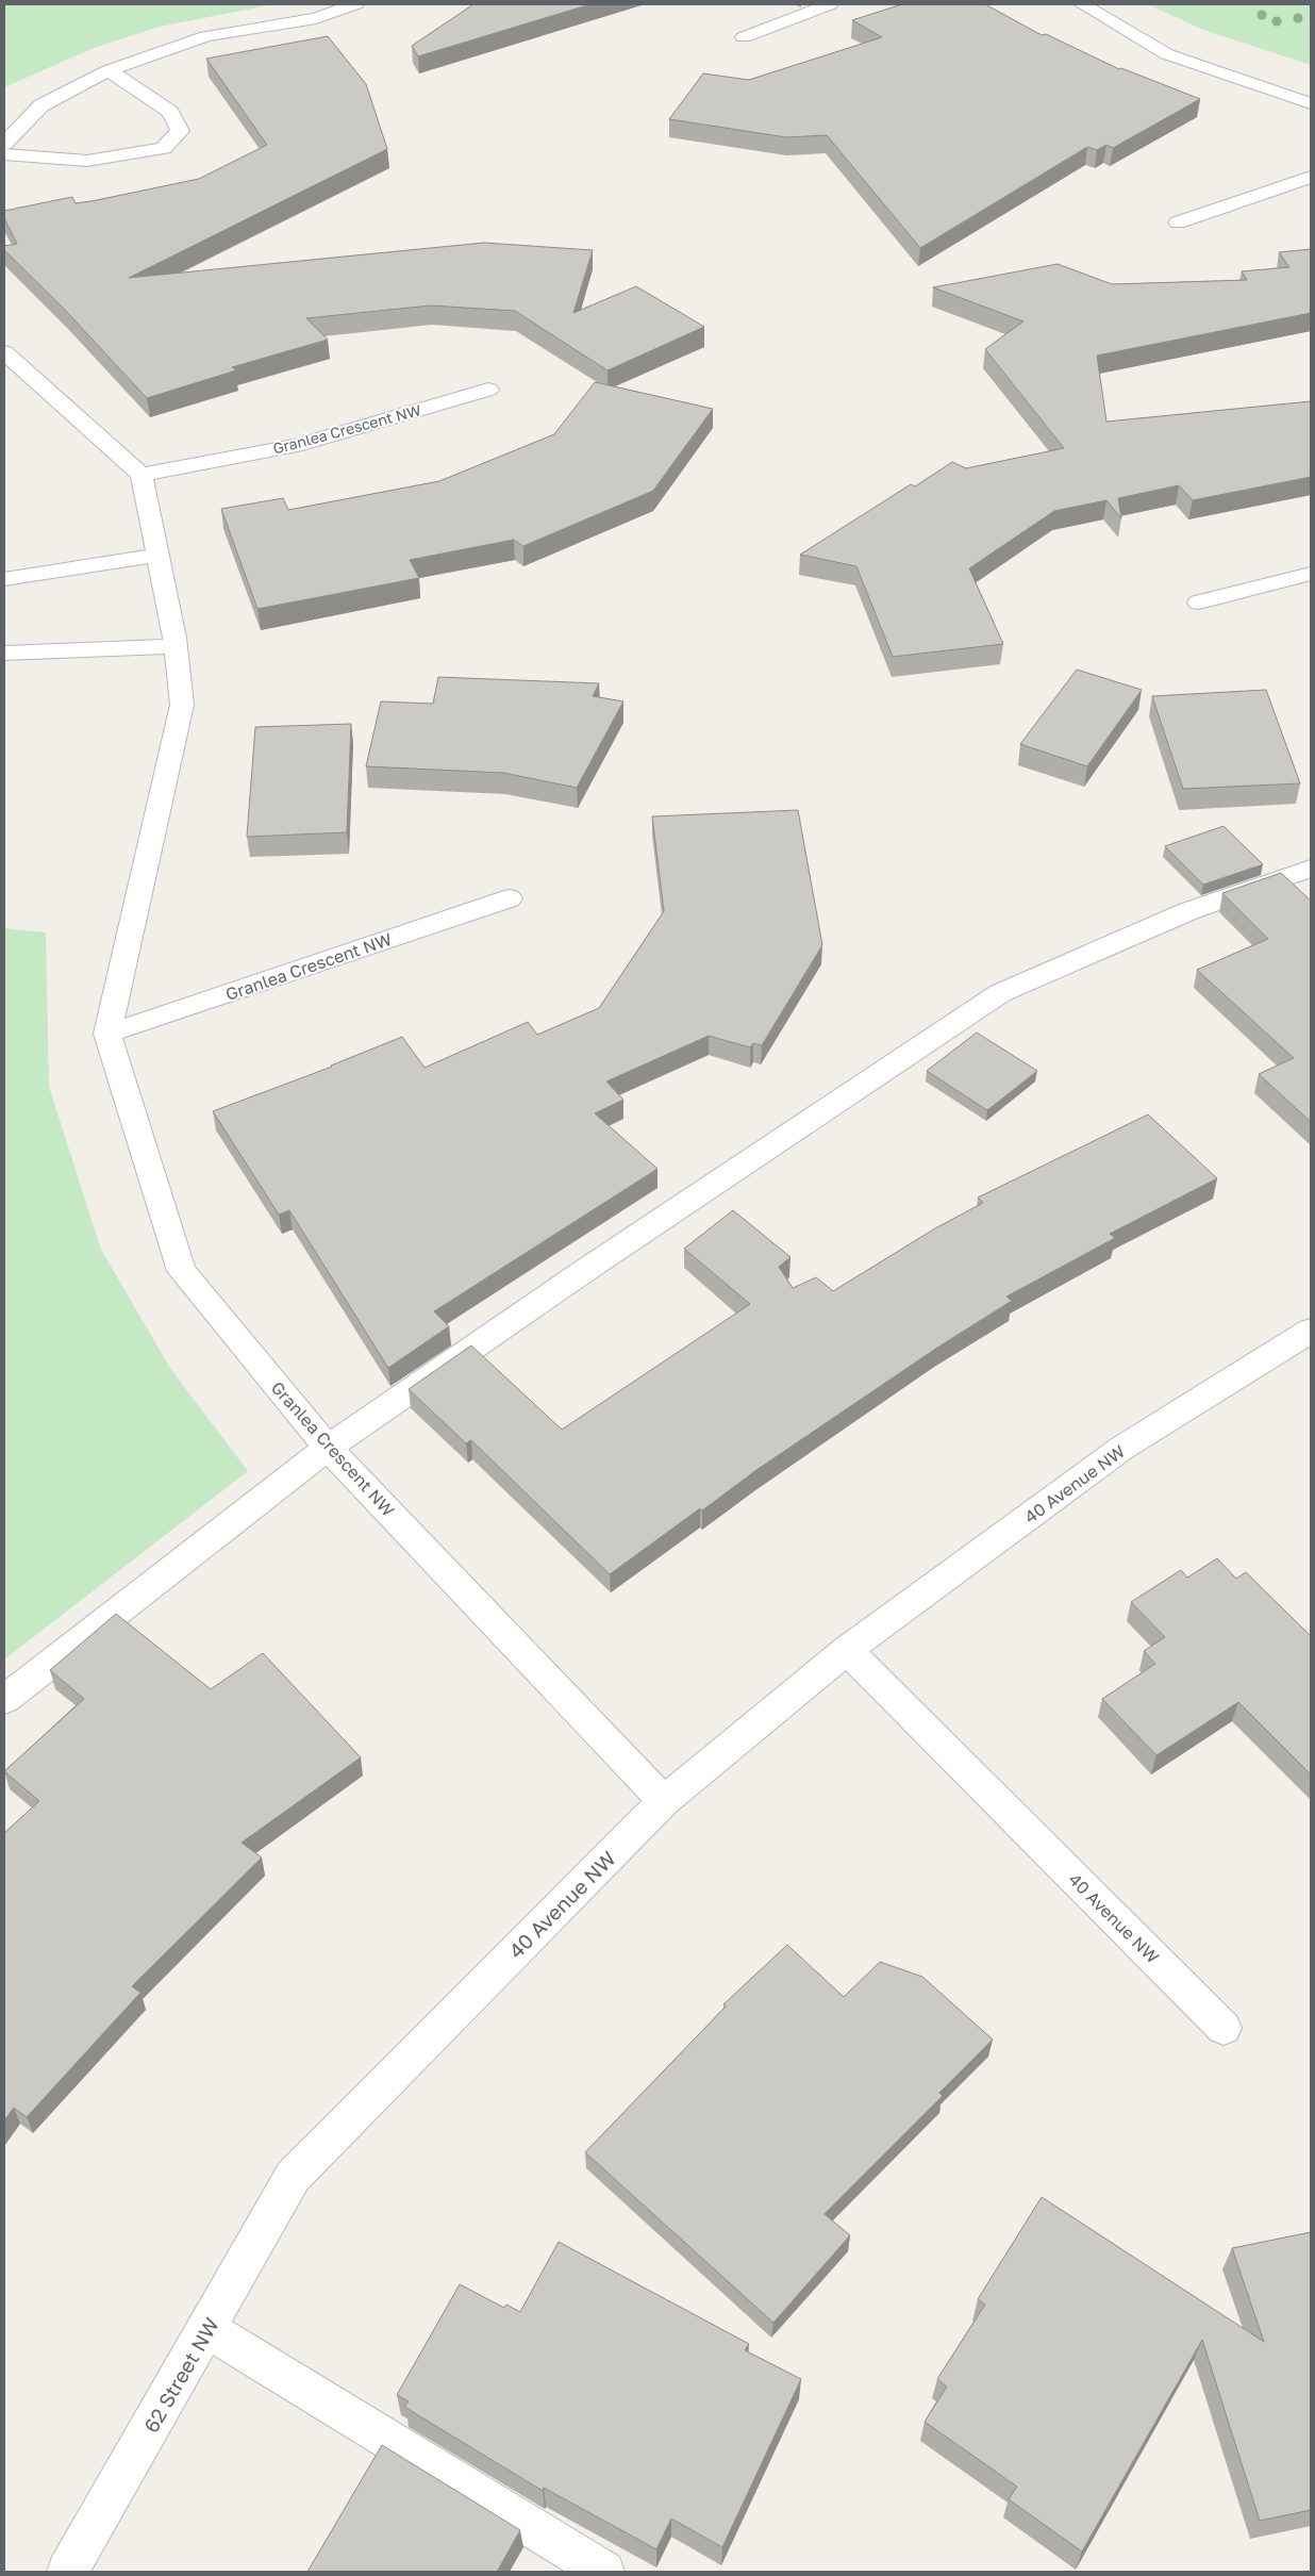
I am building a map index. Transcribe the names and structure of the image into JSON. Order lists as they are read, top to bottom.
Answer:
{
  "streets": {
    "street": ["Granlea Crescent NW", "40 Avenue NW", "62 Street NW"]
  },
  "crossings": [
    ["Granlea Crescent NW", "40 Avenue NW"],
    ["40 Avenue NW", "62 Street NW"]
  ]
}
